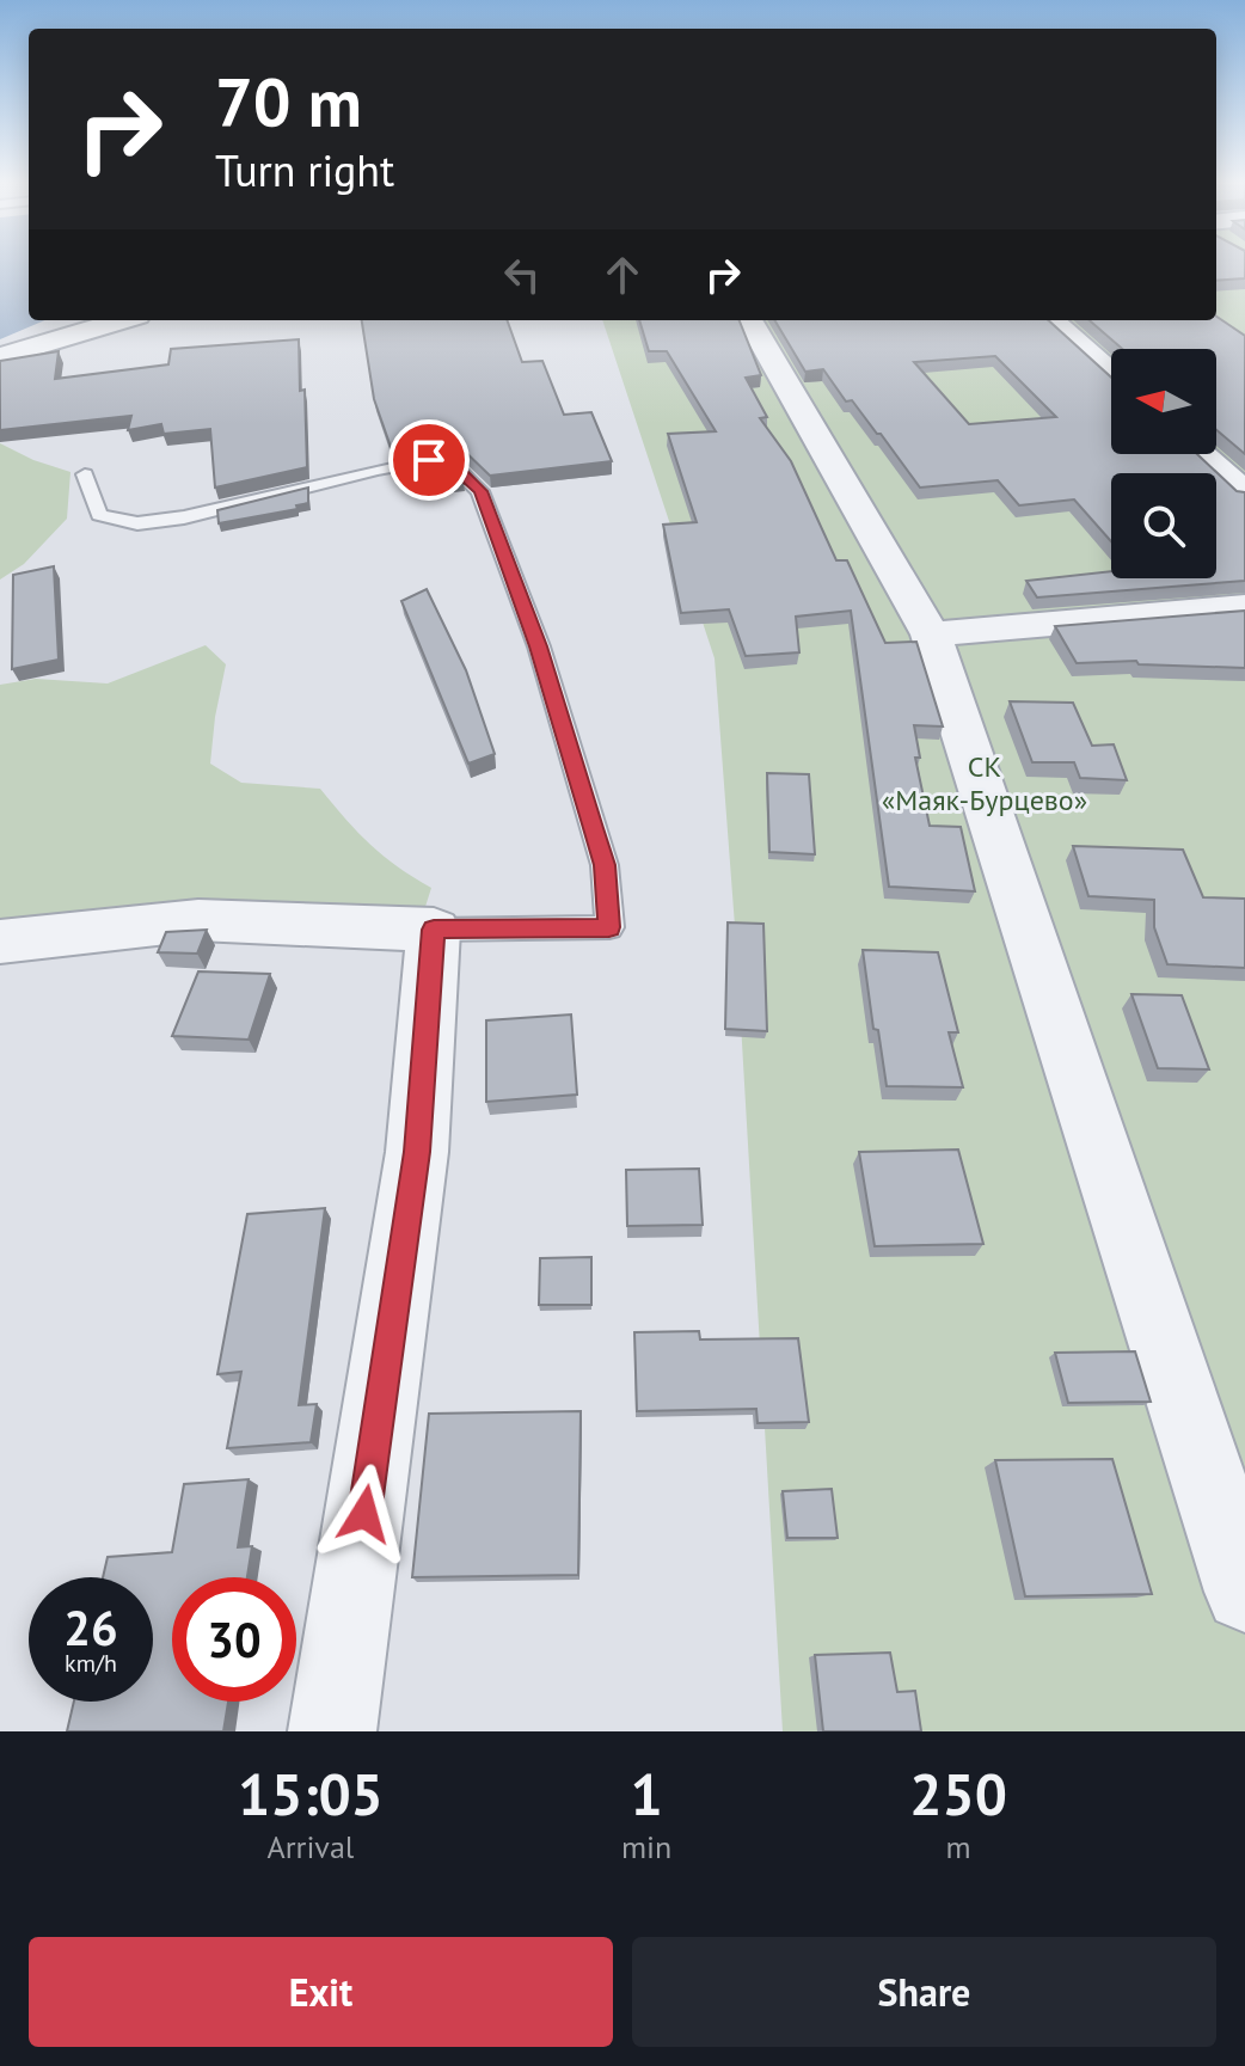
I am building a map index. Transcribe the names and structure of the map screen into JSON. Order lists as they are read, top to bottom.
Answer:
{
  "parks": ["СК «Маяк-Бурцево»"],
  "north": "left",
  "page": {
    "turn": ["70 m", "Turn right"],
    "speed": "26 km/h",
    "limit": "30",
    "eta": [
      "15:05",
      "Arrival",
      "1",
      "min",
      "250",
      "m"
    ],
    "buttons": ["Exit", "Share"]
  }
}
